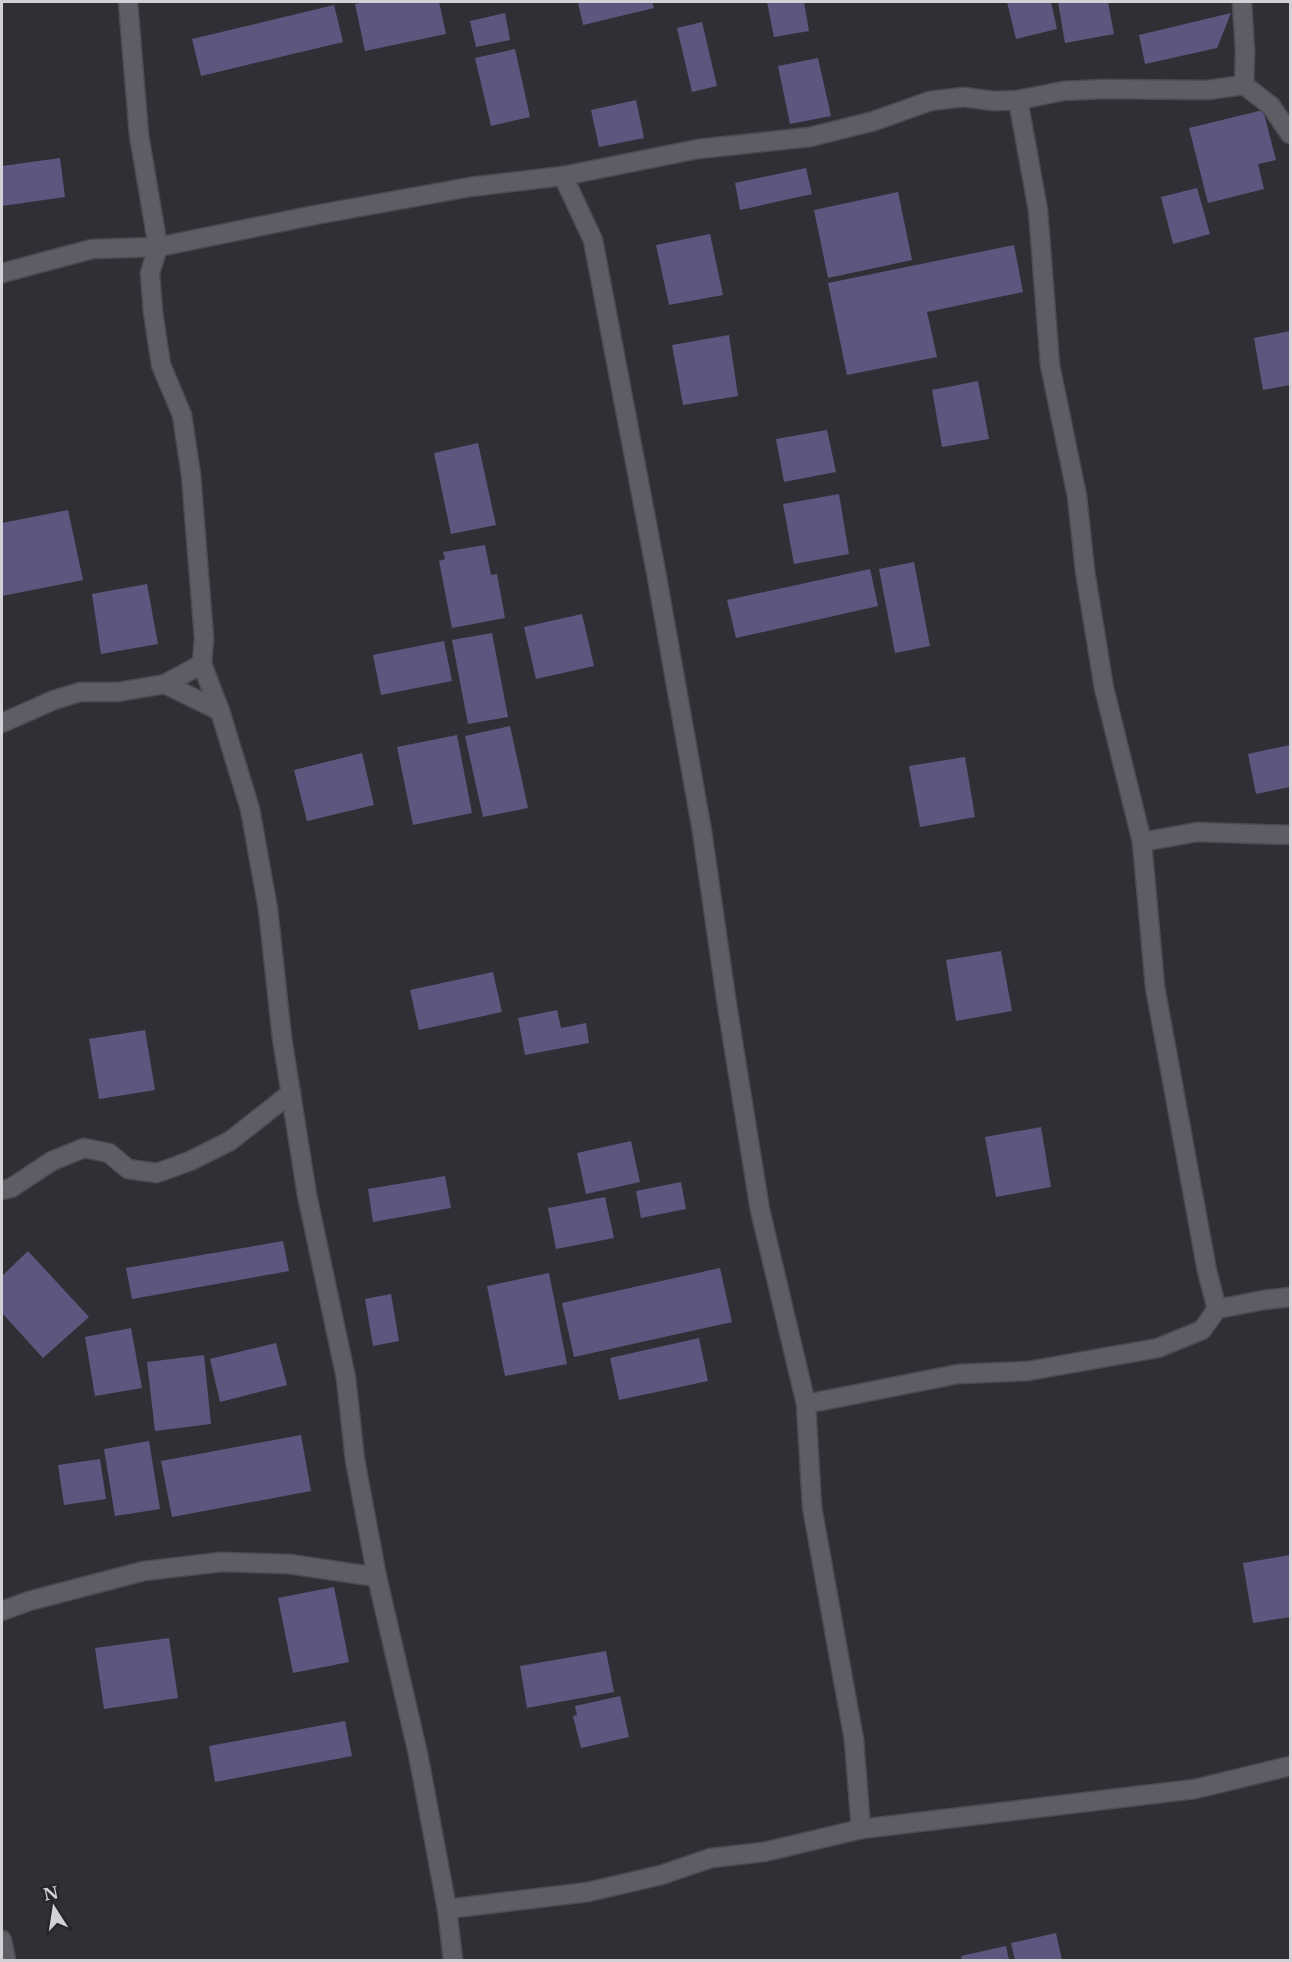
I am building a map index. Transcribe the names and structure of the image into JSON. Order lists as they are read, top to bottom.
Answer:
{
  "north": "top"
}
